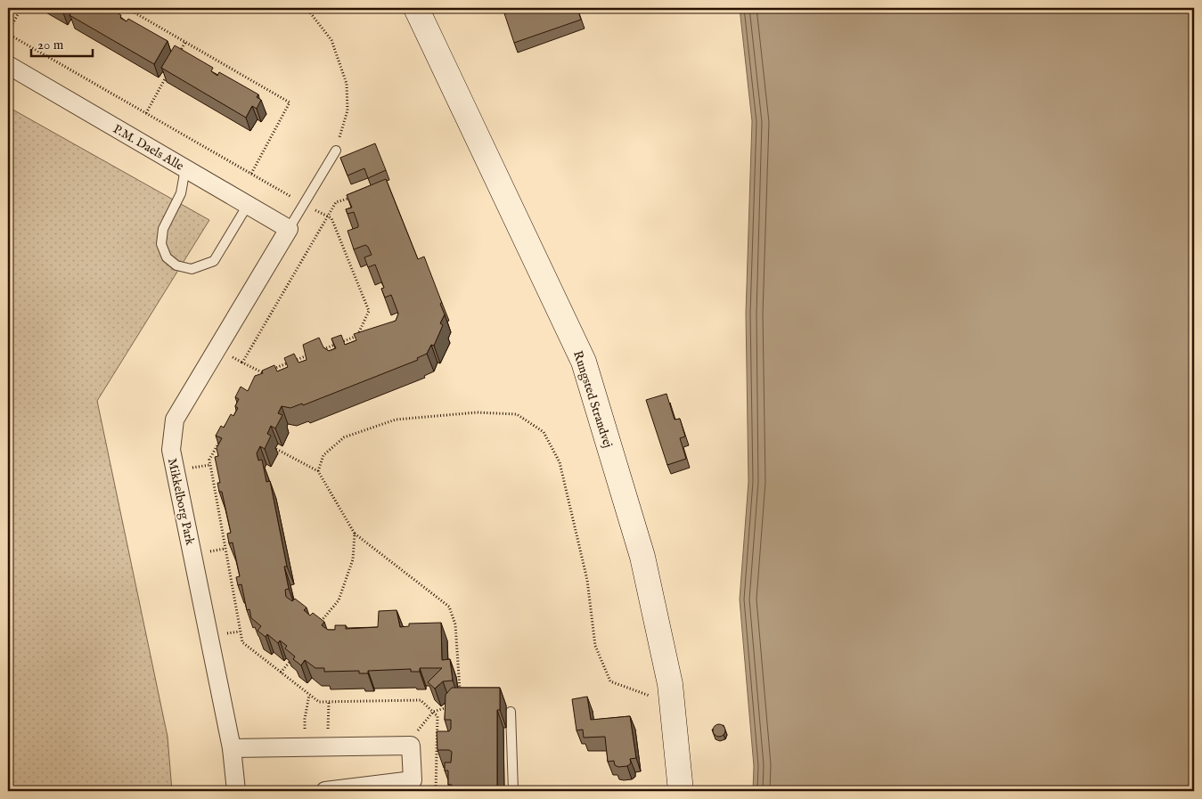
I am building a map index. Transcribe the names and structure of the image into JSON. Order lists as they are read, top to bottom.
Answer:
{
  "streets": {
    "main road": ["Rungsted Strandvej"],
    "street": ["P.M. Daels Alle", "Mikkelborg Park"]
  },
  "crossings": [
    ["P.M. Daels Alle", "Mikkelborg Park"]
  ],
  "scale_bar": "20 m"
}
